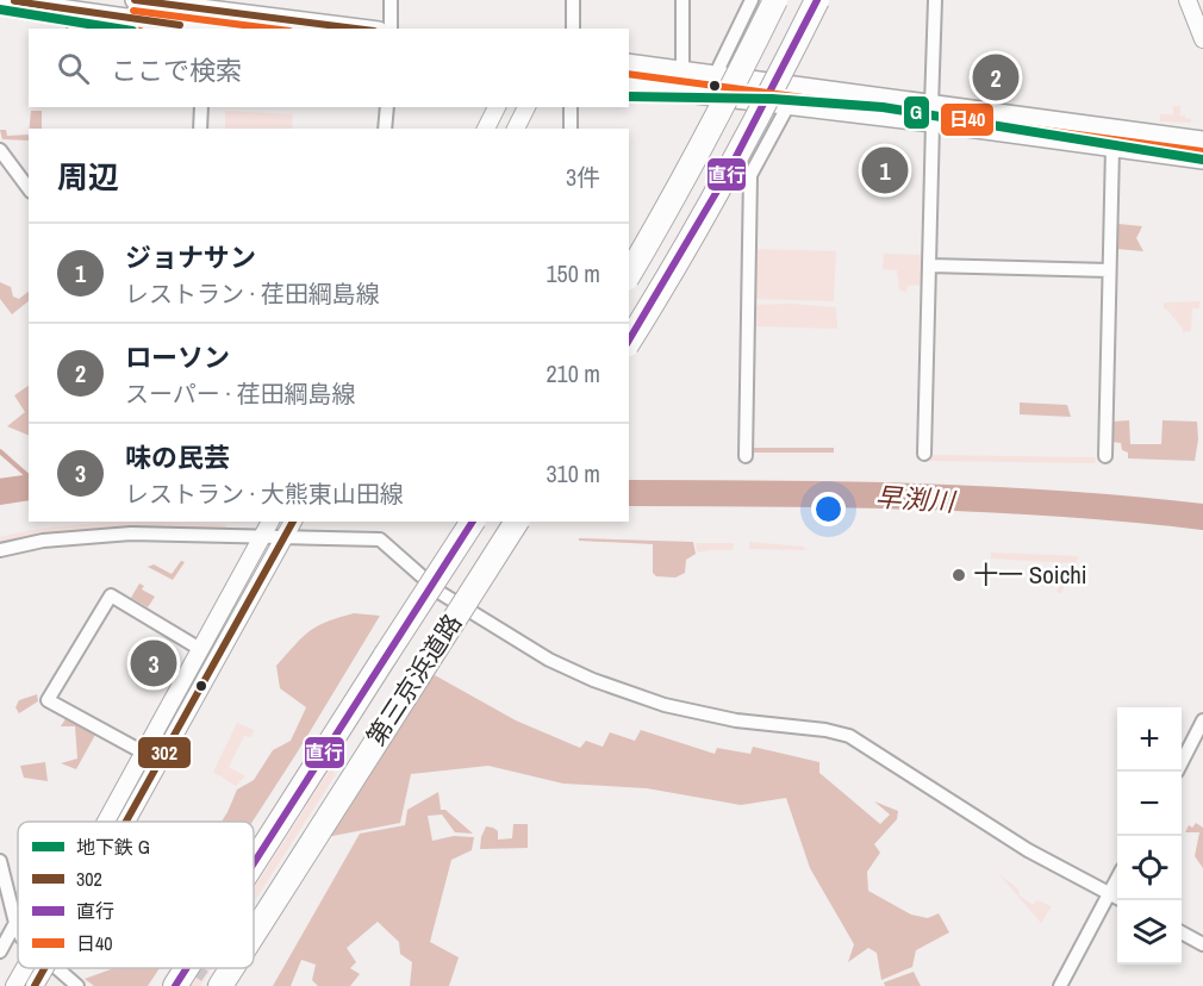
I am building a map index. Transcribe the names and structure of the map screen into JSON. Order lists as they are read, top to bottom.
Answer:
{
  "streets": {
    "highway": ["第三京浜道路"]
  },
  "water": ["早渕川"],
  "places": ["十一 Soichi"],
  "lines": [
    "transit line 302",
    "transit line 直行",
    "metro line G",
    "transit line 日40"
  ],
  "legend": [
    "地下鉄 G",
    "302",
    "直行",
    "日40"
  ],
  "page": {
    "search": "ここで検索",
    "pins": ["2", "1", "3"],
    "heading": ["周辺", "3件"],
    "list": [
      {
        "mark": "1",
        "name": "ジョナサン",
        "note": "レストラン · 荏田綱島線",
        "value": "150 m"
      },
      {
        "mark": "2",
        "name": "ローソン",
        "note": "スーパー · 荏田綱島線",
        "value": "210 m"
      },
      {
        "mark": "3",
        "name": "味の民芸",
        "note": "レストラン · 大熊東山田線",
        "value": "310 m"
      }
    ],
    "map_buttons": ["+", "−"]
  }
}
